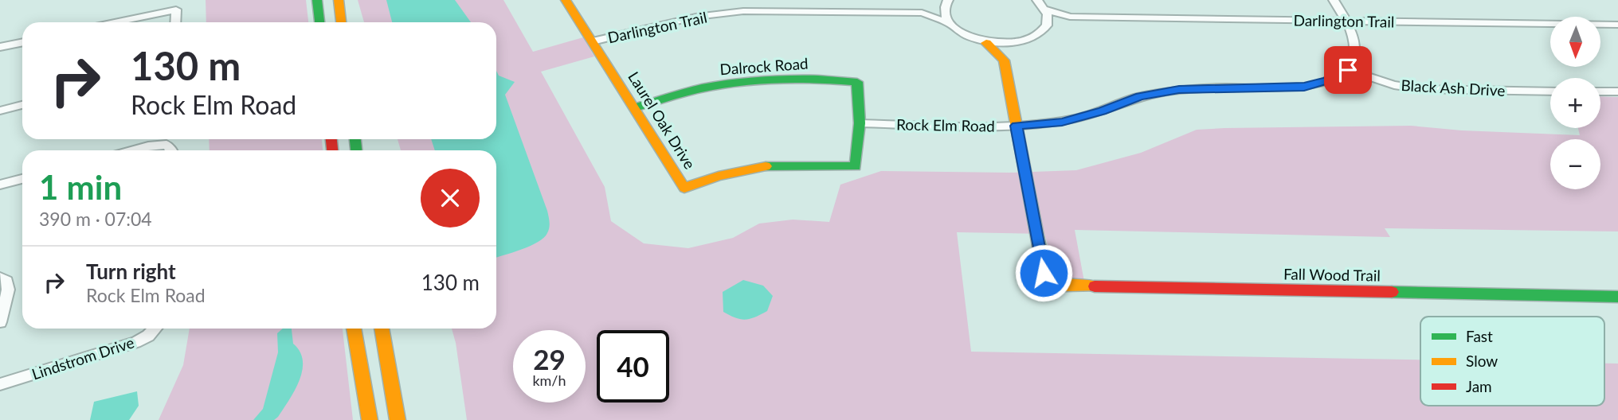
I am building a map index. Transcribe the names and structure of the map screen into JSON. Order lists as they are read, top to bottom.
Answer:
{
  "streets": {
    "street": [
      "Darlington Trail",
      "Dalrock Road",
      "Black Ash Drive",
      "Laurel Oak Drive",
      "Rock Elm Road",
      "Fall Wood Trail",
      "Lindstrom Drive"
    ]
  },
  "crossings": [
    ["Darlington Trail", "Laurel Oak Drive"],
    ["Dalrock Road", "Laurel Oak Drive"],
    ["Dalrock Road", "Rock Elm Road"],
    ["Black Ash Drive", "Rock Elm Road"],
    ["Laurel Oak Drive", "Rock Elm Road"],
    ["Rock Elm Road", "Fall Wood Trail"]
  ],
  "legend": ["Fast", "Slow", "Jam"],
  "north": "bottom",
  "page": {
    "map_buttons": ["+", "−"],
    "turn": ["130 m", "Rock Elm Road"],
    "heading": ["1 min", "390 m · 07:04"],
    "list": [
      {
        "name": "Turn right",
        "note": "Rock Elm Road",
        "value": "130 m"
      }
    ],
    "speed": "29 km/h",
    "limit": "40"
  }
}
